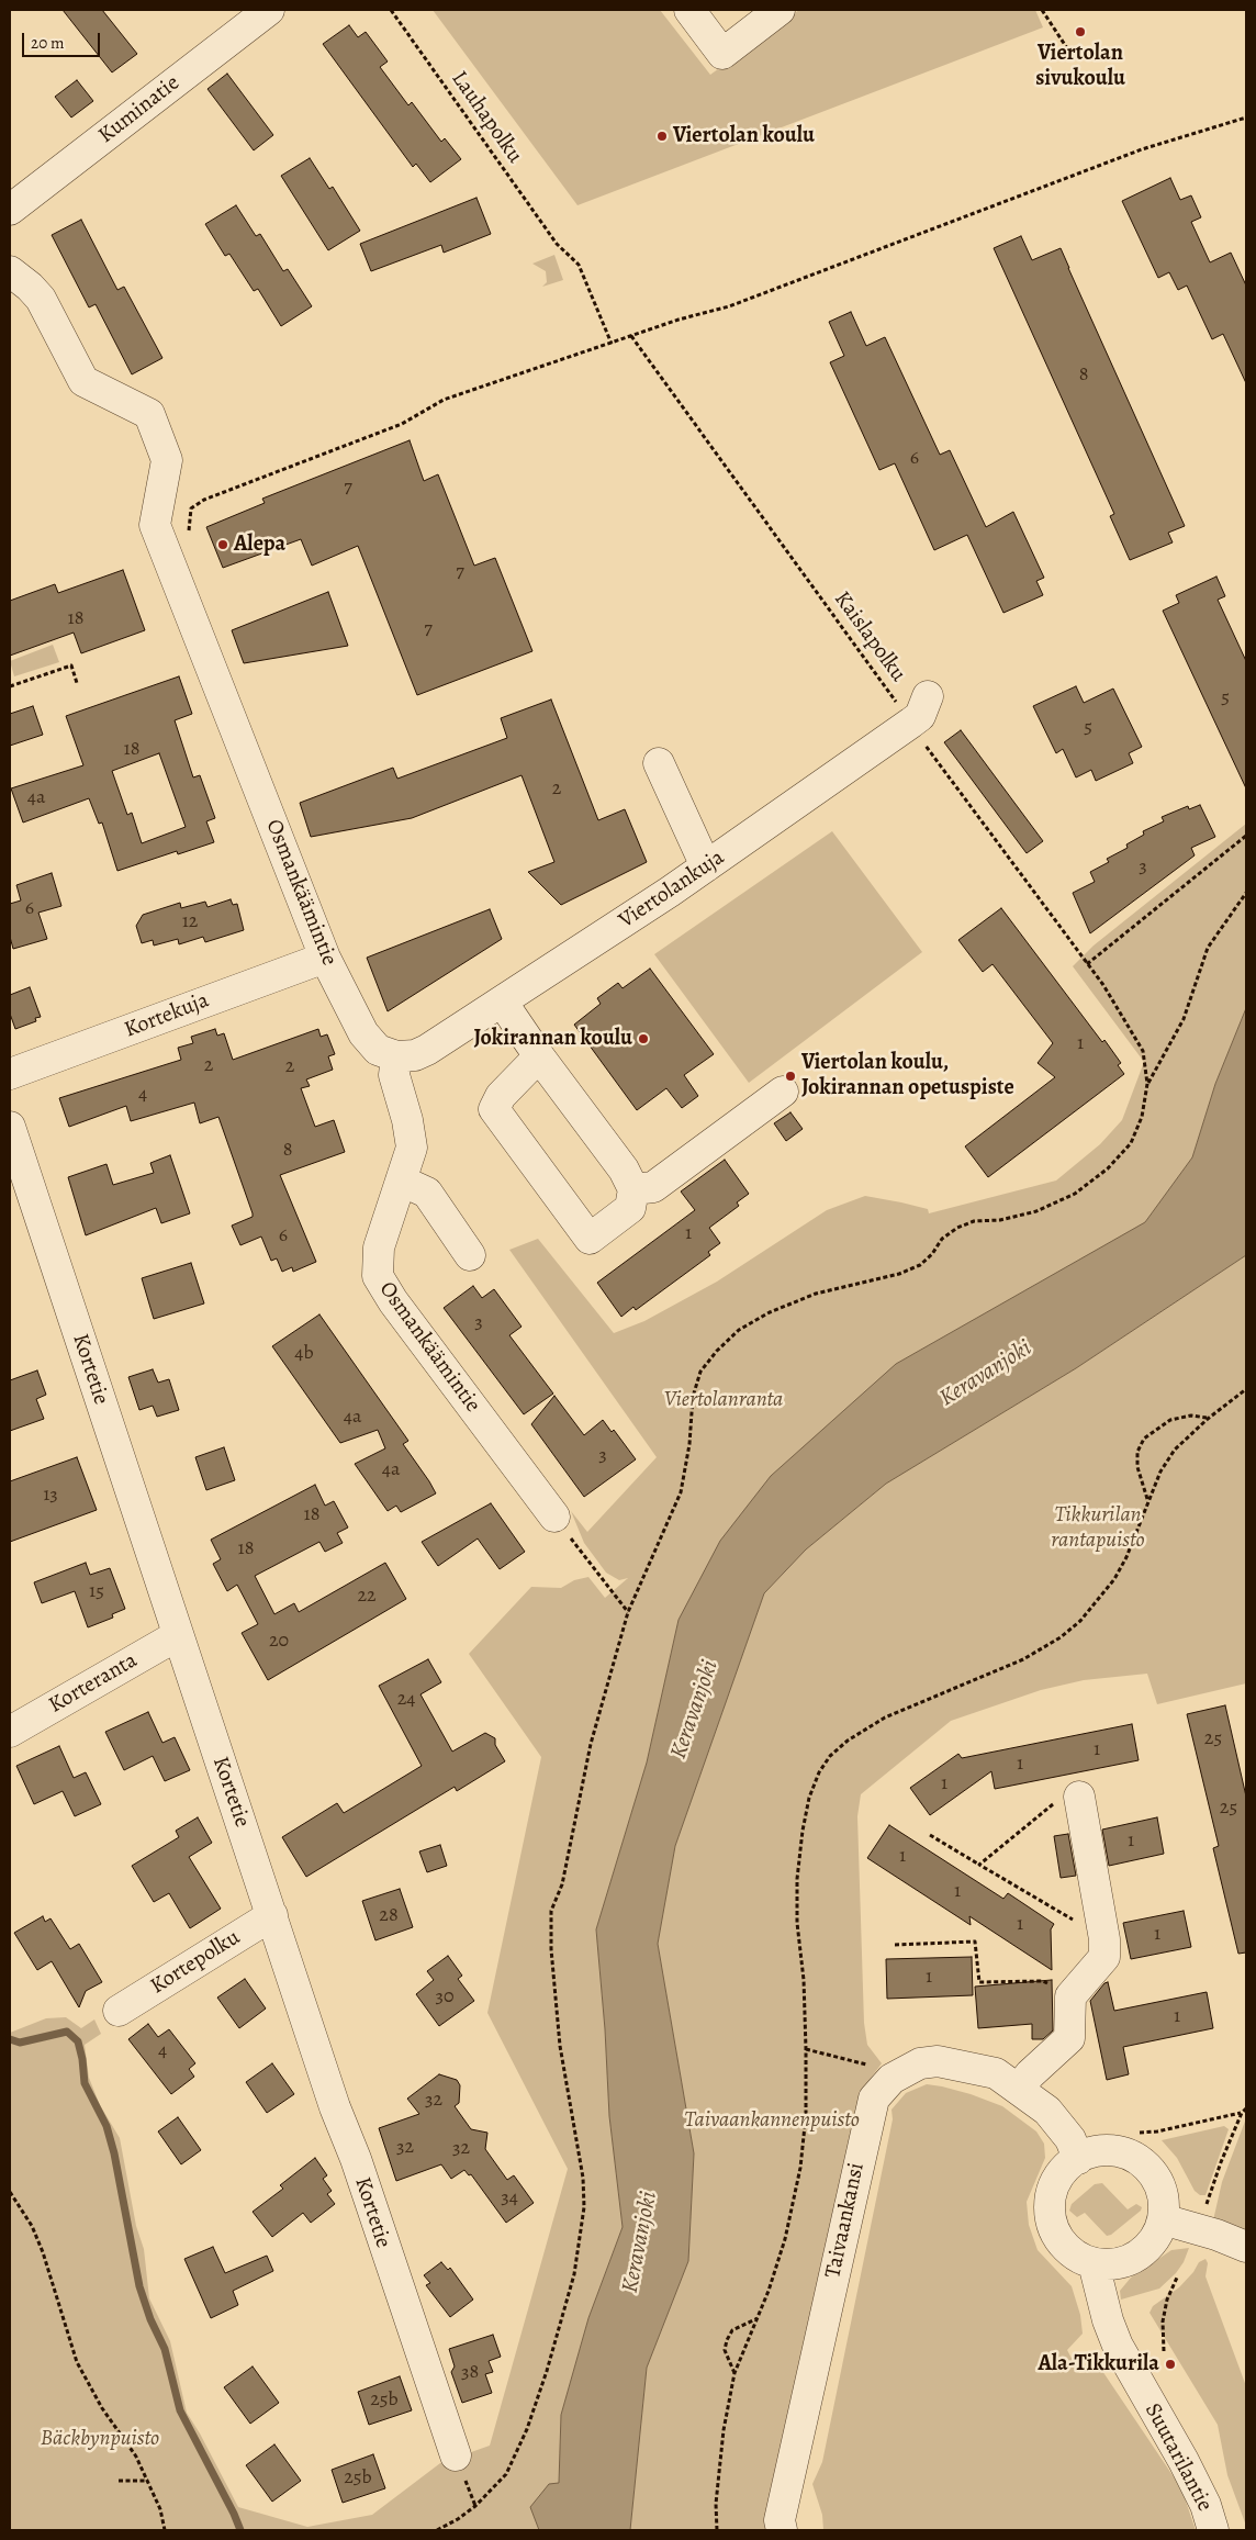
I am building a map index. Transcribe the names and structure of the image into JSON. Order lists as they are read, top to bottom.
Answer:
{
  "streets": {
    "street": [
      "Kuminatie",
      "Viertolankuja",
      "Osmankäämintie",
      "Kortekuja",
      "Kortetie",
      "Korteranta",
      "Kortepolku",
      "Taivaankansi",
      "Suutarilantie"
    ],
    "path": ["Lauhapolku", "Kaislapolku"]
  },
  "crossings": [
    ["Kaislapolku", "Viertolankuja"],
    ["Viertolankuja", "Osmankäämintie"],
    ["Osmankäämintie", "Kortekuja"],
    ["Kortetie", "Korteranta"],
    ["Kortetie", "Kortepolku"],
    ["Taivaankansi", "Suutarilantie"]
  ],
  "water": ["Keravanjoki"],
  "parks": [
    "Viertolanranta",
    "Tikkurilan rantapuisto",
    "Taivaankannenpuisto",
    "Bäckbynpuisto"
  ],
  "places": [
    "Viertolan sivukoulu",
    "Viertolan koulu",
    "Alepa",
    "Jokirannan koulu",
    "Viertolan koulu, Jokirannan opetuspiste",
    "Ala-Tikkurila"
  ],
  "house_numbers": [
    "8",
    "6",
    "7",
    "7",
    "18",
    "7",
    "5",
    "5",
    "18",
    "2",
    "4a",
    "3",
    "6",
    "12",
    "1",
    "2",
    "2",
    "4",
    "8",
    "1",
    "6",
    "3",
    "4b",
    "4a",
    "3",
    "4a",
    "13",
    "18",
    "18",
    "15",
    "22",
    "20",
    "24",
    "25",
    "1",
    "1",
    "1",
    "25",
    "1",
    "1",
    "1",
    "28",
    "1",
    "1",
    "1",
    "30",
    "1",
    "4",
    "32",
    "32",
    "32",
    "34",
    "38",
    "25b",
    "25b"
  ],
  "scale_bar": "20 m"
}
